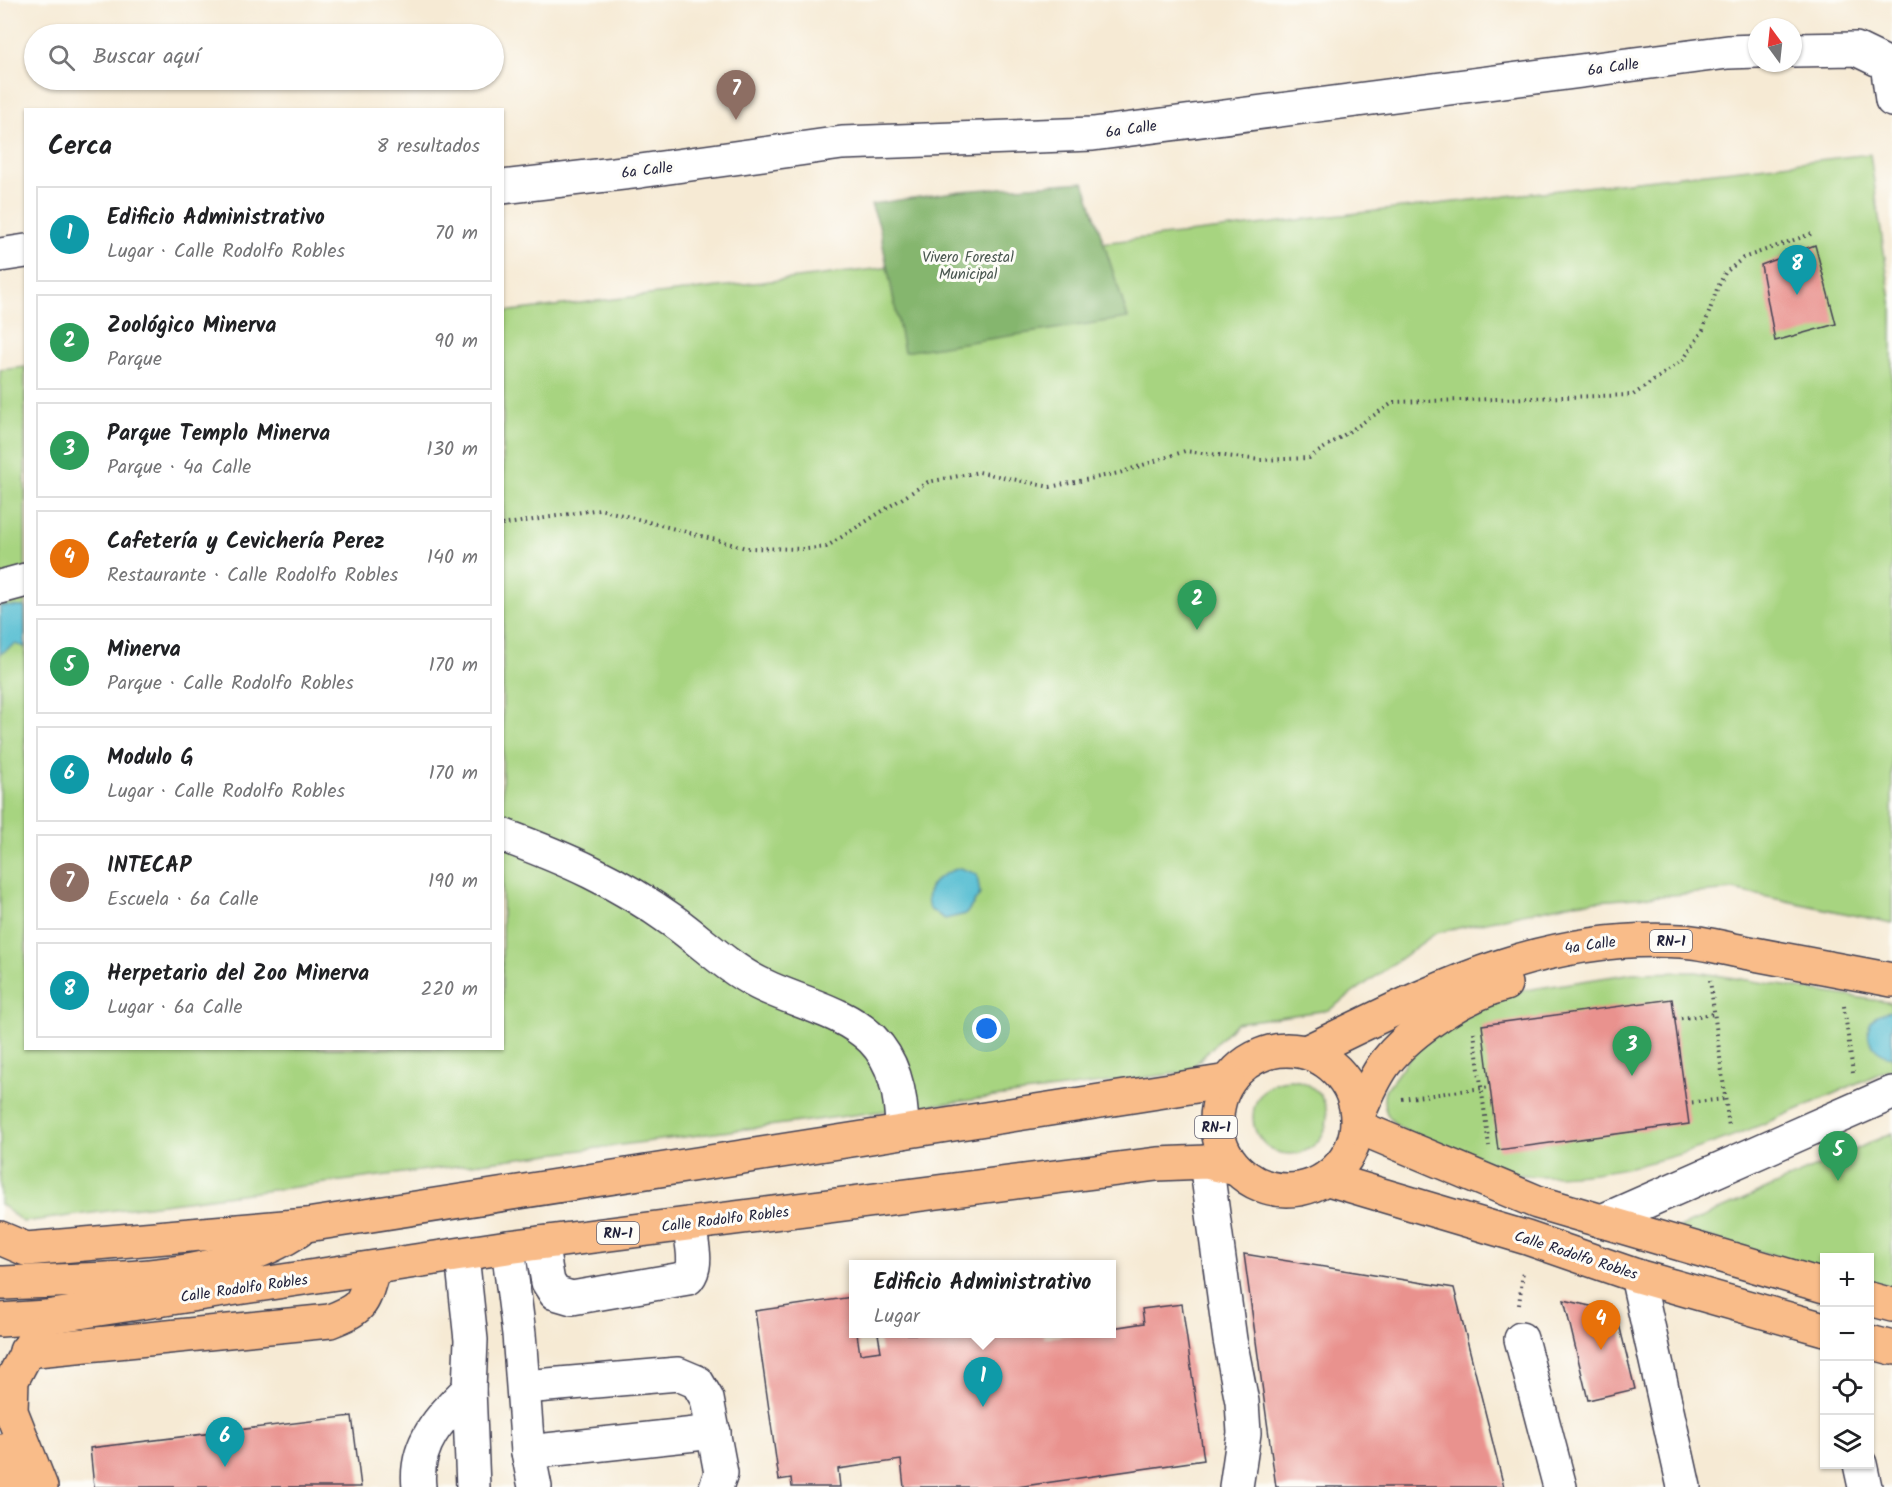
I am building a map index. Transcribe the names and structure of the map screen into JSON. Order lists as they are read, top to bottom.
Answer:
{
  "streets": {
    "main road": ["RN-1", "4a Calle", "Calle Rodolfo Robles"],
    "street": ["6a Calle"]
  },
  "crossings": [
    ["RN-1", "4a Calle"],
    ["RN-1", "Calle Rodolfo Robles"],
    ["4a Calle", "Calle Rodolfo Robles"]
  ],
  "parks": ["Vivero Forestal Municipal"],
  "north": "top",
  "page": {
    "search": "Buscar aquí",
    "pins": [
      "7",
      "8",
      "2",
      "3",
      "5",
      "4",
      "1",
      "6"
    ],
    "heading": ["Cerca", "8 resultados"],
    "list": [
      {
        "mark": "1",
        "name": "Edificio Administrativo",
        "note": "Lugar · Calle Rodolfo Robles",
        "value": "70 m"
      },
      {
        "mark": "2",
        "name": "Zoológico Minerva",
        "note": "Parque",
        "value": "90 m"
      },
      {
        "mark": "3",
        "name": "Parque Templo Minerva",
        "note": "Parque · 4a Calle",
        "value": "130 m"
      },
      {
        "mark": "4",
        "name": "Cafetería y Cevichería Perez",
        "note": "Restaurante · Calle Rodolfo Robles",
        "value": "140 m"
      },
      {
        "mark": "5",
        "name": "Minerva",
        "note": "Parque · Calle Rodolfo Robles",
        "value": "170 m"
      },
      {
        "mark": "6",
        "name": "Modulo G",
        "note": "Lugar · Calle Rodolfo Robles",
        "value": "170 m"
      },
      {
        "mark": "7",
        "name": "INTECAP",
        "note": "Escuela · 6a Calle",
        "value": "190 m"
      },
      {
        "mark": "8",
        "name": "Herpetario del Zoo Minerva",
        "note": "Lugar · 6a Calle",
        "value": "220 m"
      }
    ],
    "map_buttons": ["+", "−"],
    "popup": ["Edificio Administrativo", "Lugar"]
  }
}
